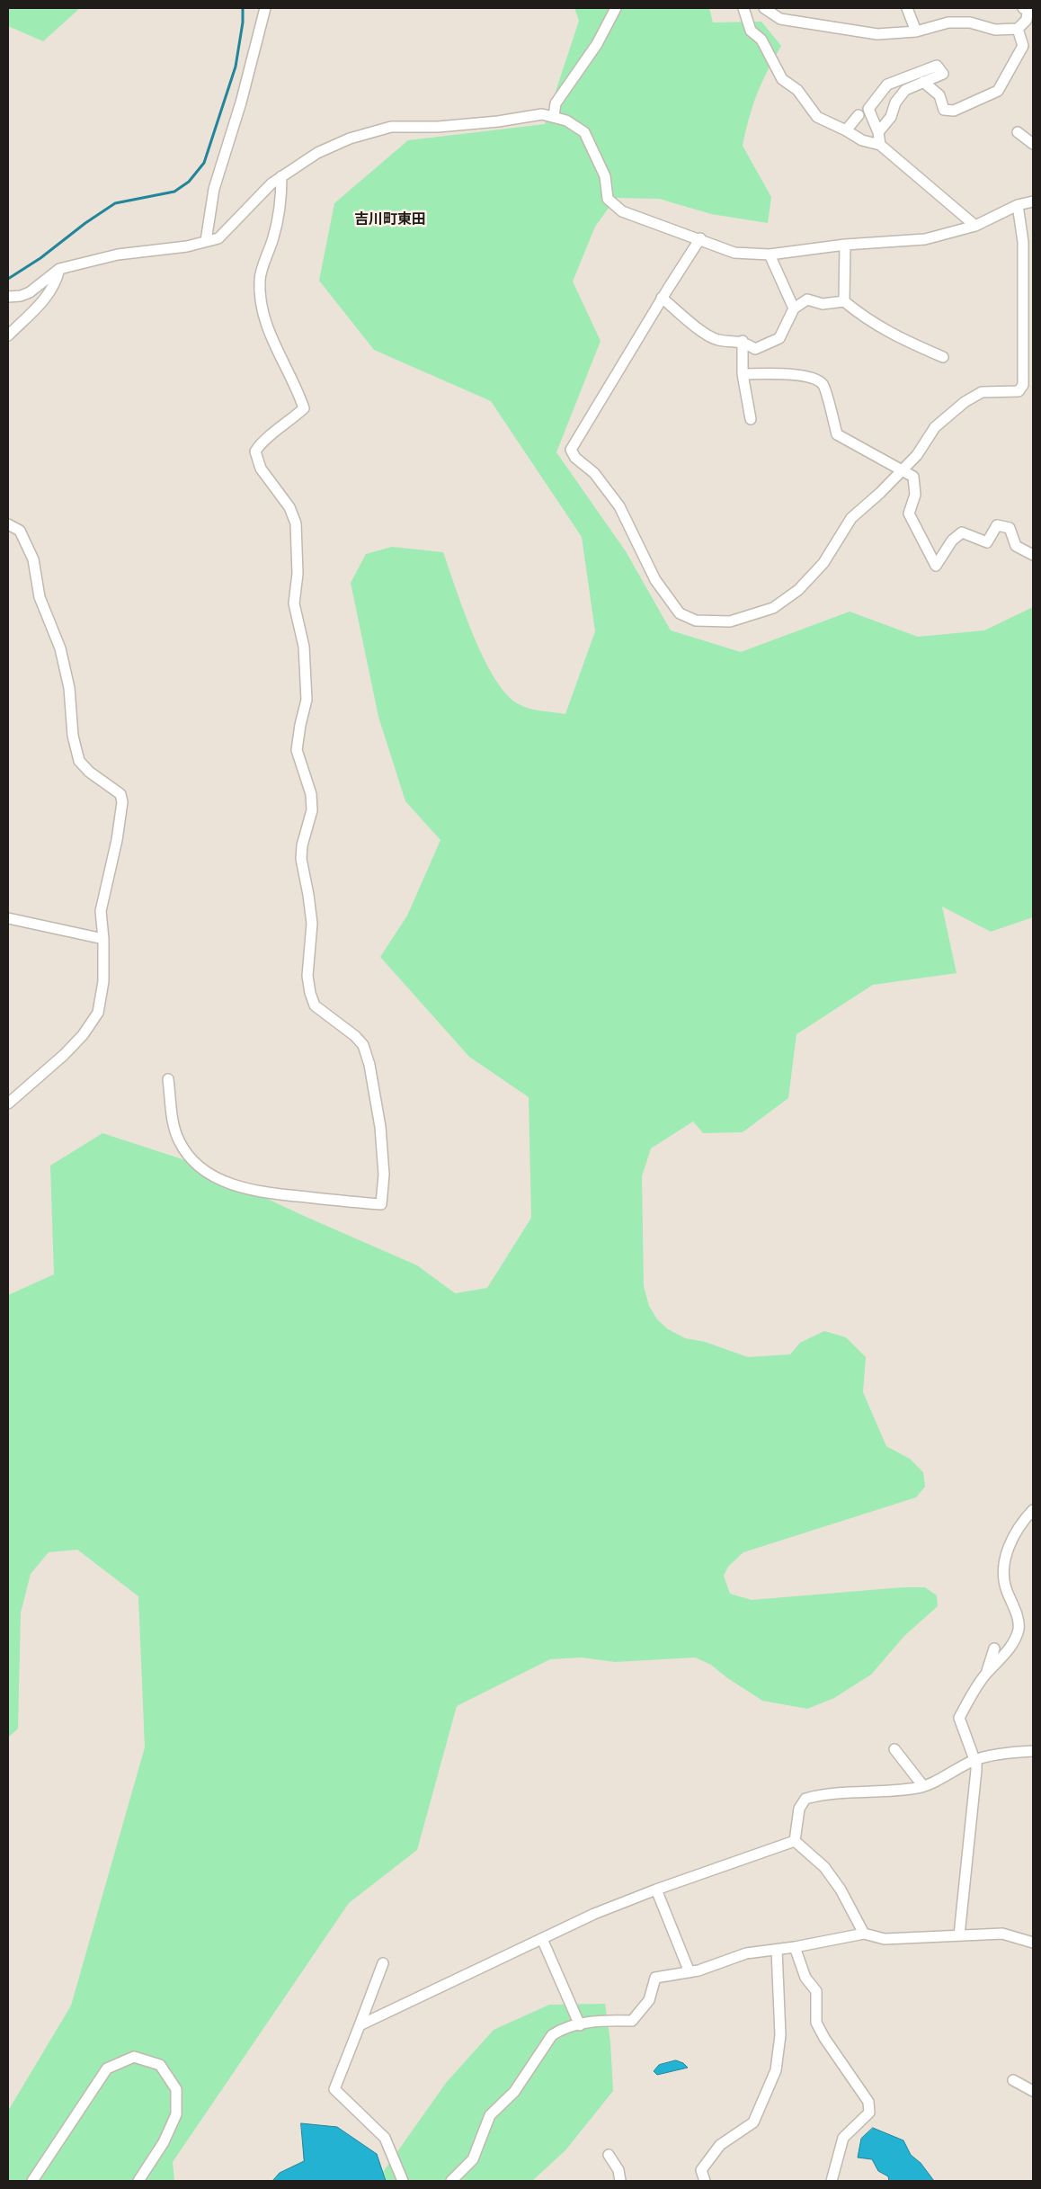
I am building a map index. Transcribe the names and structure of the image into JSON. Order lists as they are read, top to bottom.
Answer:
{
  "districts": ["吉川町東田"]
}
